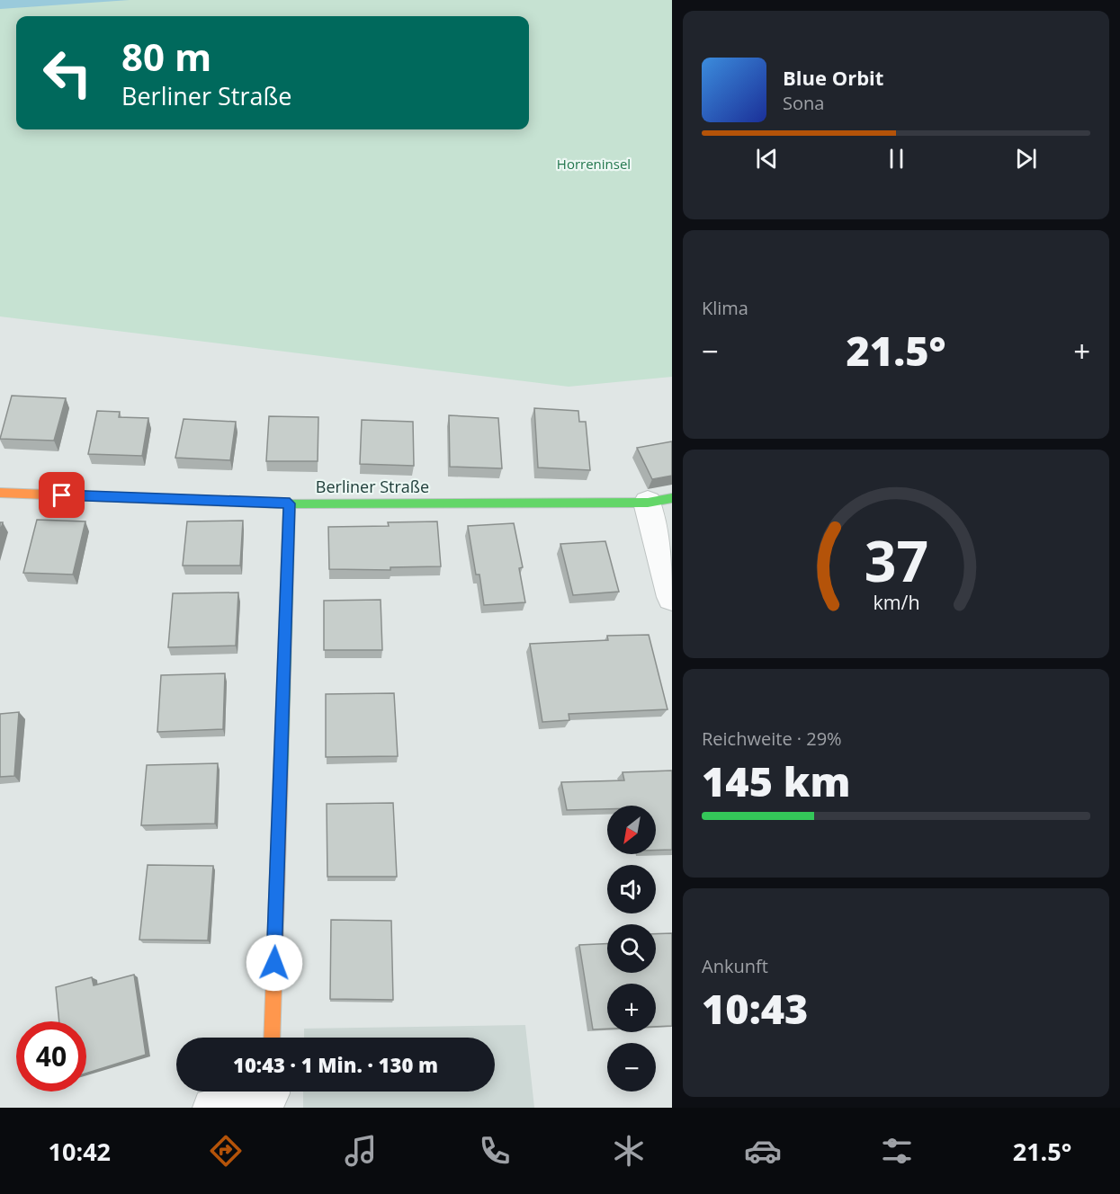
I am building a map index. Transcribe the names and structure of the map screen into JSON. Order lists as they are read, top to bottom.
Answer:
{
  "streets": {
    "street": ["Berliner Straße"]
  },
  "parks": ["Horreninsel"],
  "north": "bottom left",
  "page": {
    "turn": ["80 m", "Berliner Straße"],
    "song": ["Blue Orbit", "Sona"],
    "tile": [
      "Klima",
      ["Reichweite · 29%", "145 km"],
      ["Ankunft", "10:43"]
    ],
    "heat": ["−", "21.5°", "+"],
    "map_buttons": ["+", "−"],
    "limit": "40",
    "trip": "10:43 · 1 Min. · 130 m",
    "tabs": ["10:42", "21.5°"],
    "gauge": ["37", "km/h"]
  }
}
